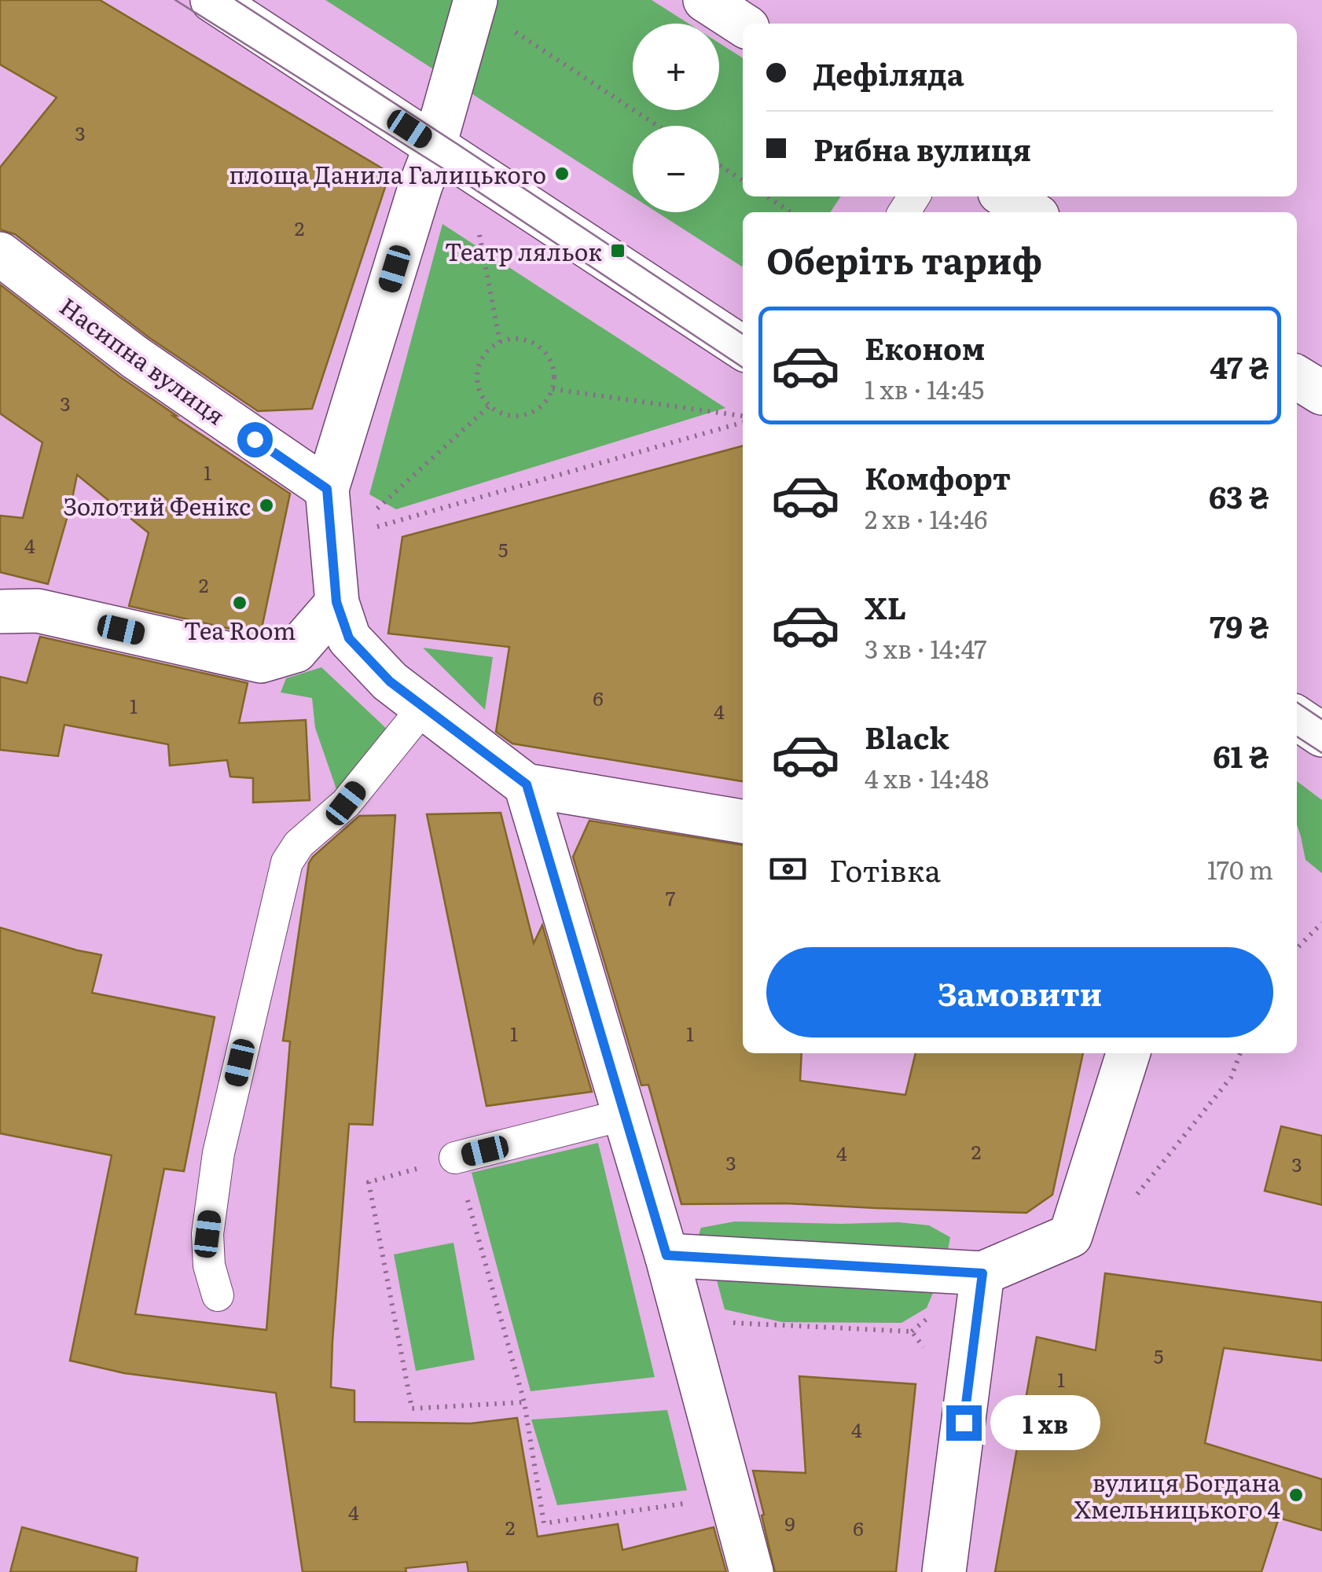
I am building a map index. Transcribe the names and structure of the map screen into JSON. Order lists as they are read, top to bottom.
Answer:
{
  "streets": {
    "street": ["Насипна вулиця"]
  },
  "places": {
    "other": [
      "площа Данила Галицького",
      "Золотий Фенікс",
      "Tea Room",
      "вулиця Богдана Хмельницького 4"
    ],
    "transit": ["Театр ляльок"]
  },
  "house_numbers": [
    "3",
    "2",
    "3",
    "1",
    "4",
    "5",
    "2",
    "6",
    "1",
    "4",
    "7",
    "1",
    "1",
    "2",
    "4",
    "3",
    "3",
    "5",
    "1",
    "4",
    "4",
    "9",
    "2",
    "6"
  ],
  "page": {
    "map_buttons": ["+", "−"],
    "banner": ["Дефіляда", "Рибна вулиця"],
    "heading": "Оберіть тариф",
    "list": [
      {
        "name": "Економ",
        "note": "1 хв · 14:45",
        "value": "47 ₴"
      },
      {
        "name": "Комфорт",
        "note": "2 хв · 14:46",
        "value": "63 ₴"
      },
      {
        "name": "XL",
        "note": "3 хв · 14:47",
        "value": "79 ₴"
      },
      {
        "name": "Black",
        "note": "4 хв · 14:48",
        "value": "61 ₴"
      }
    ],
    "pay": ["Готівка", "170 m"],
    "buttons": "Замовити",
    "bubble": "1 хв"
  }
}
